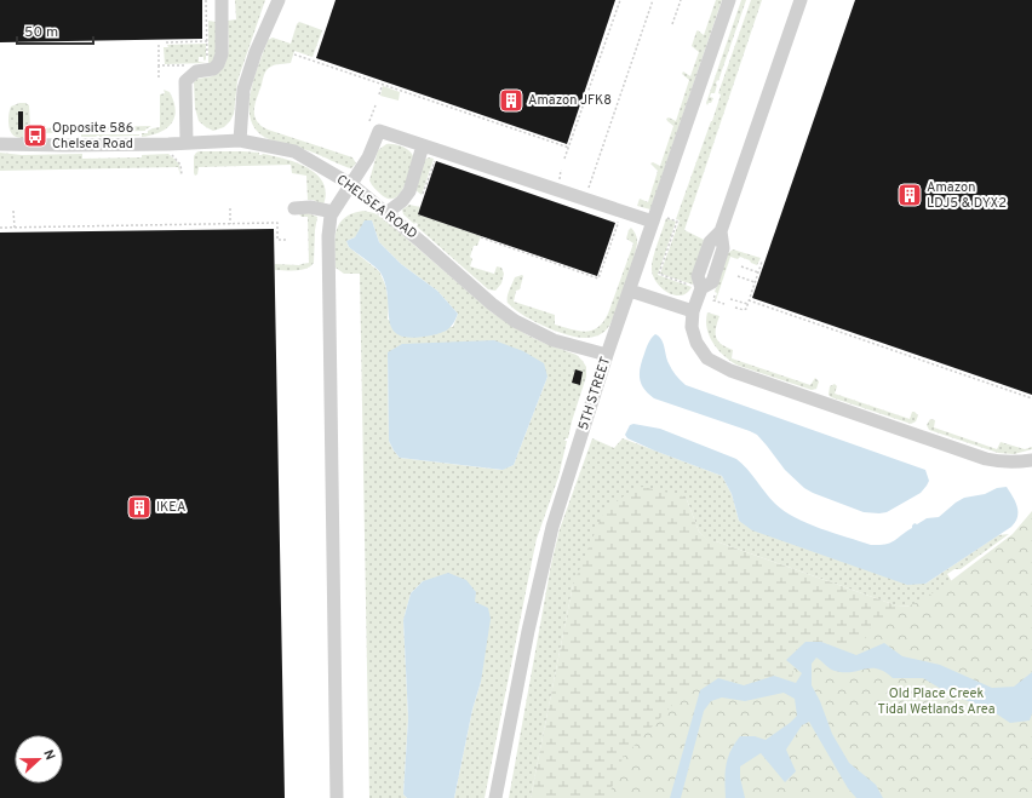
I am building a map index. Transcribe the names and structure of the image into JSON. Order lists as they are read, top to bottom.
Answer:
{
  "streets": {
    "street": ["CHELSEA ROAD", "5TH STREET"]
  },
  "crossings": [
    ["CHELSEA ROAD", "5TH STREET"]
  ],
  "parks": ["Old Place Creek Tidal Wetlands Area"],
  "places": {
    "building": ["Amazon JFK8", "Amazon LDJ5 & DYX2", "IKEA"],
    "bus stop": ["Opposite 586 Chelsea Road"]
  },
  "scale_bar": "50 m",
  "north": "right"
}
